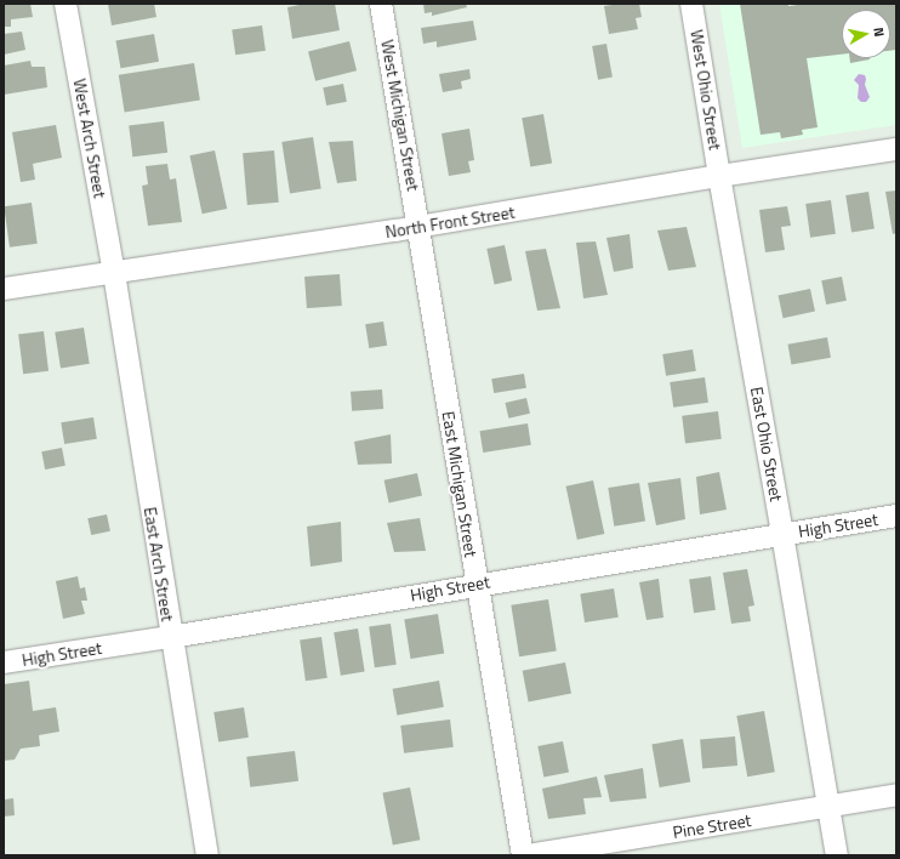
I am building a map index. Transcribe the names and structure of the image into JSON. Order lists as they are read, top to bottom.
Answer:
{
  "streets": {
    "street": [
      "West Ohio Street",
      "West Michigan Street",
      "West Arch Street",
      "North Front Street",
      "East Ohio Street",
      "East Michigan Street",
      "High Street",
      "East Arch Street",
      "Pine Street"
    ]
  },
  "crossings": [
    ["West Ohio Street", "North Front Street"],
    ["West Ohio Street", "East Ohio Street"],
    ["West Michigan Street", "North Front Street"],
    ["West Michigan Street", "East Michigan Street"],
    ["West Arch Street", "North Front Street"],
    ["West Arch Street", "East Arch Street"],
    ["North Front Street", "East Ohio Street"],
    ["North Front Street", "East Michigan Street"],
    ["North Front Street", "East Arch Street"],
    ["East Ohio Street", "High Street"],
    ["East Ohio Street", "Pine Street"],
    ["East Michigan Street", "High Street"],
    ["High Street", "East Arch Street"]
  ],
  "north": "right"
}
